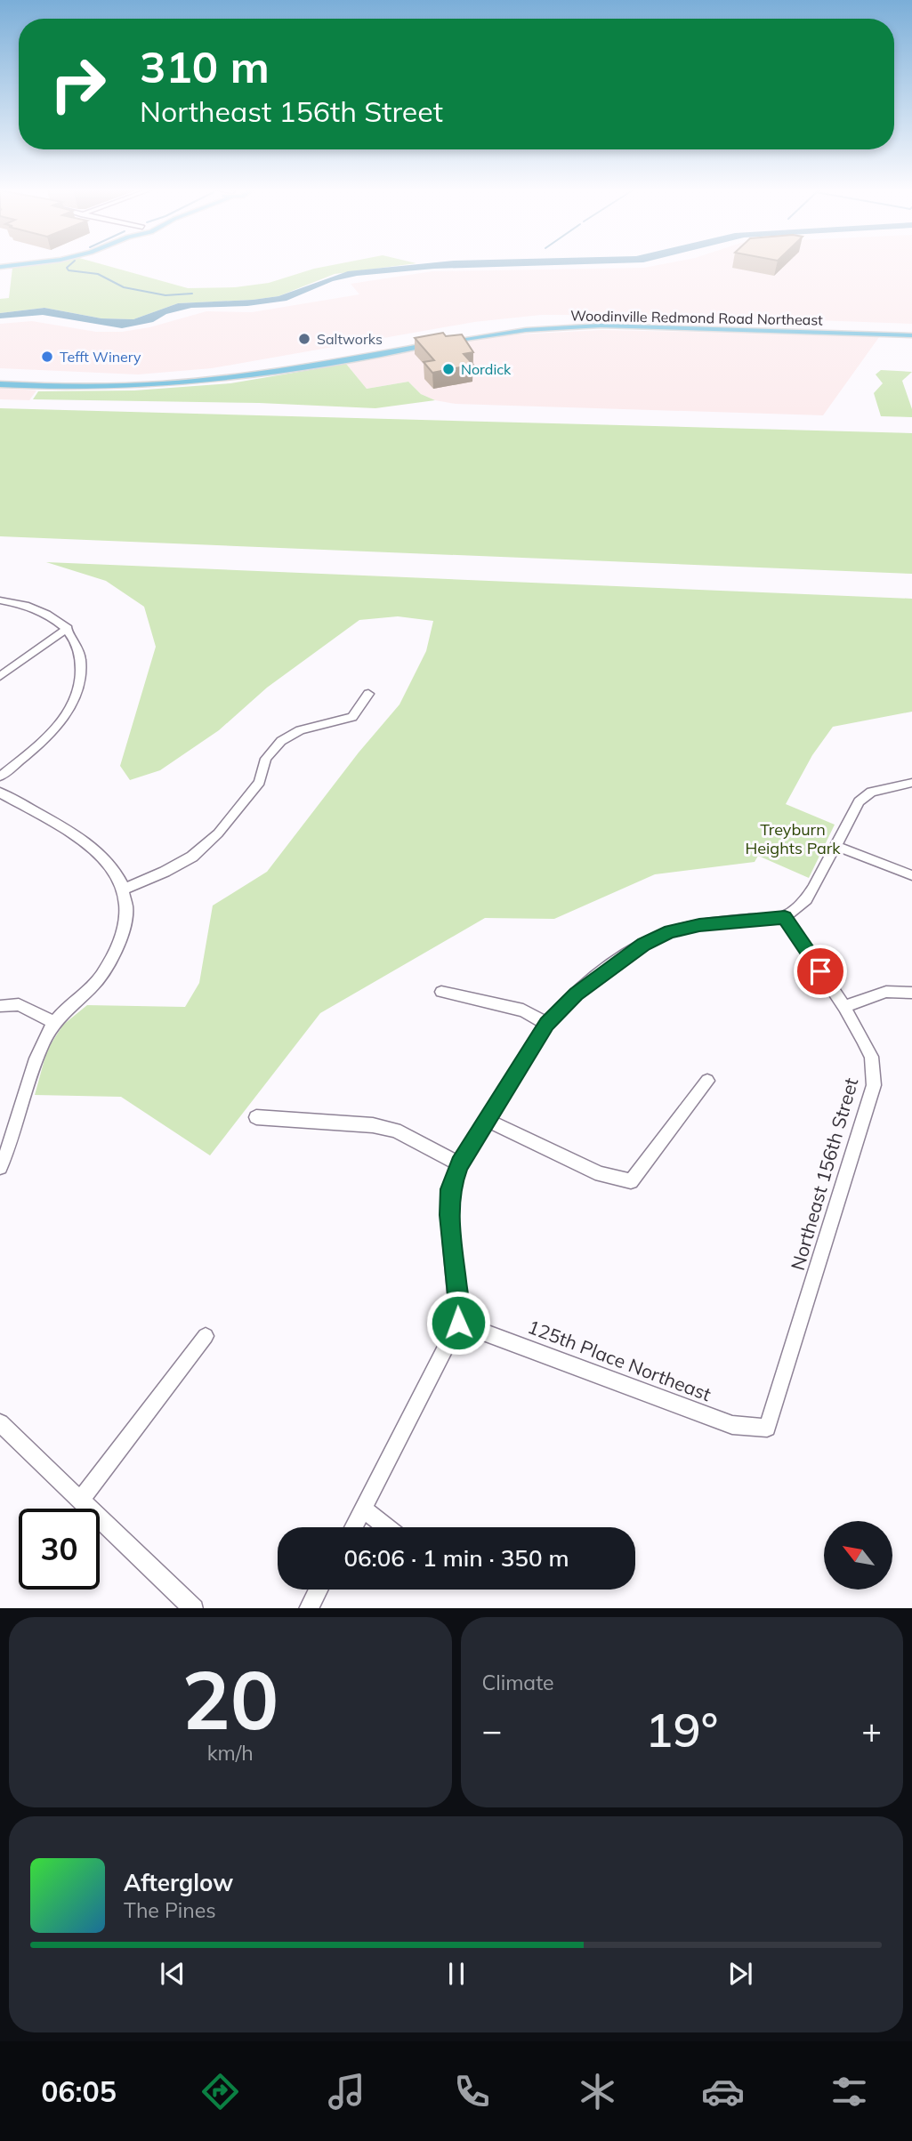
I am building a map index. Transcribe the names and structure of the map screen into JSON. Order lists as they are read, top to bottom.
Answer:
{
  "streets": {
    "main road": ["Woodinville Redmond Road Northeast"],
    "street": ["Northeast 156th Street", "125th Place Northeast"]
  },
  "crossings": [
    ["Northeast 156th Street", "125th Place Northeast"]
  ],
  "parks": ["Treyburn Heights Park"],
  "places": ["Saltworks", "Tefft Winery", "Nordick"],
  "north": "top left",
  "page": {
    "turn": ["310 m", "Northeast 156th Street"],
    "limit": "30",
    "trip": "06:06 · 1 min · 350 m",
    "tile": [
      ["20", "km/h"],
      "Climate"
    ],
    "heat": ["−", "19°", "+"],
    "song": ["Afterglow", "The Pines"],
    "tabs": "06:05"
  }
}
